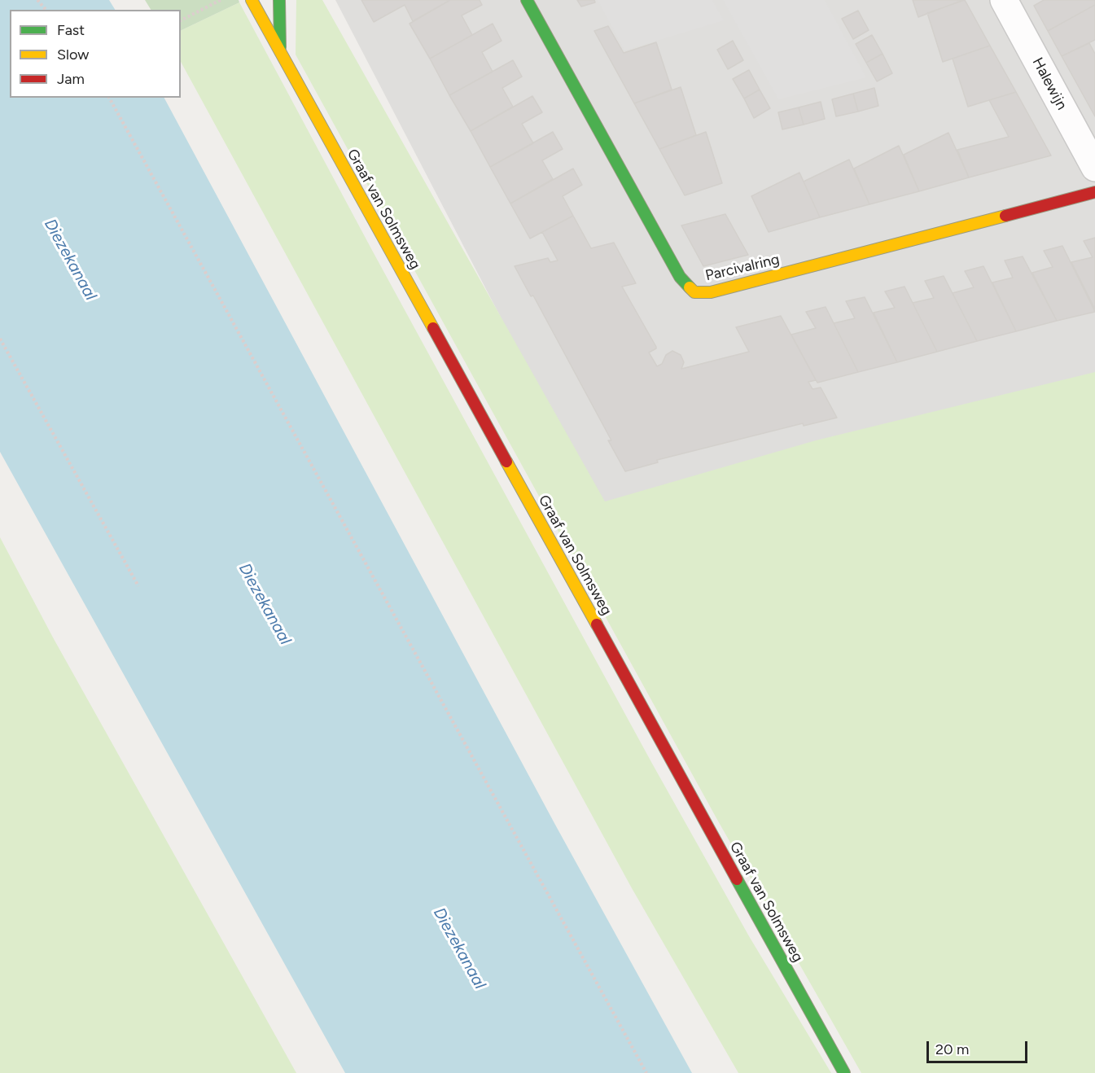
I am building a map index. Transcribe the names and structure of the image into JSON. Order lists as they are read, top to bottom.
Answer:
{
  "streets": {
    "street": ["Halewijn", "Graaf van Solmsweg", "Parcivalring"]
  },
  "water": ["Diezekanaal"],
  "legend": ["Fast", "Slow", "Jam"],
  "scale_bar": "20 m"
}
